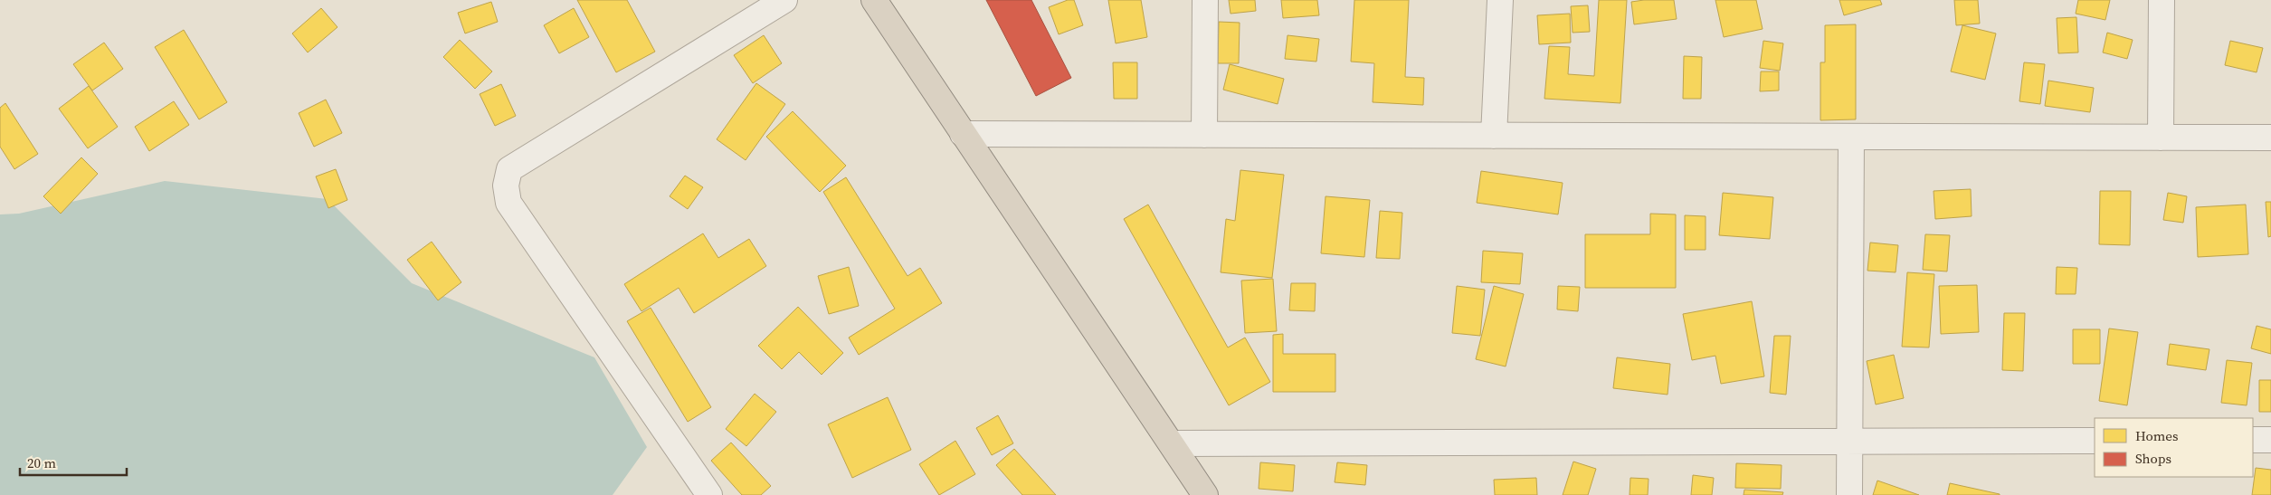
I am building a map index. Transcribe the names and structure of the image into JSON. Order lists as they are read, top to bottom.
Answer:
{
  "legend": ["Homes", "Shops"],
  "scale_bar": "20 m"
}
